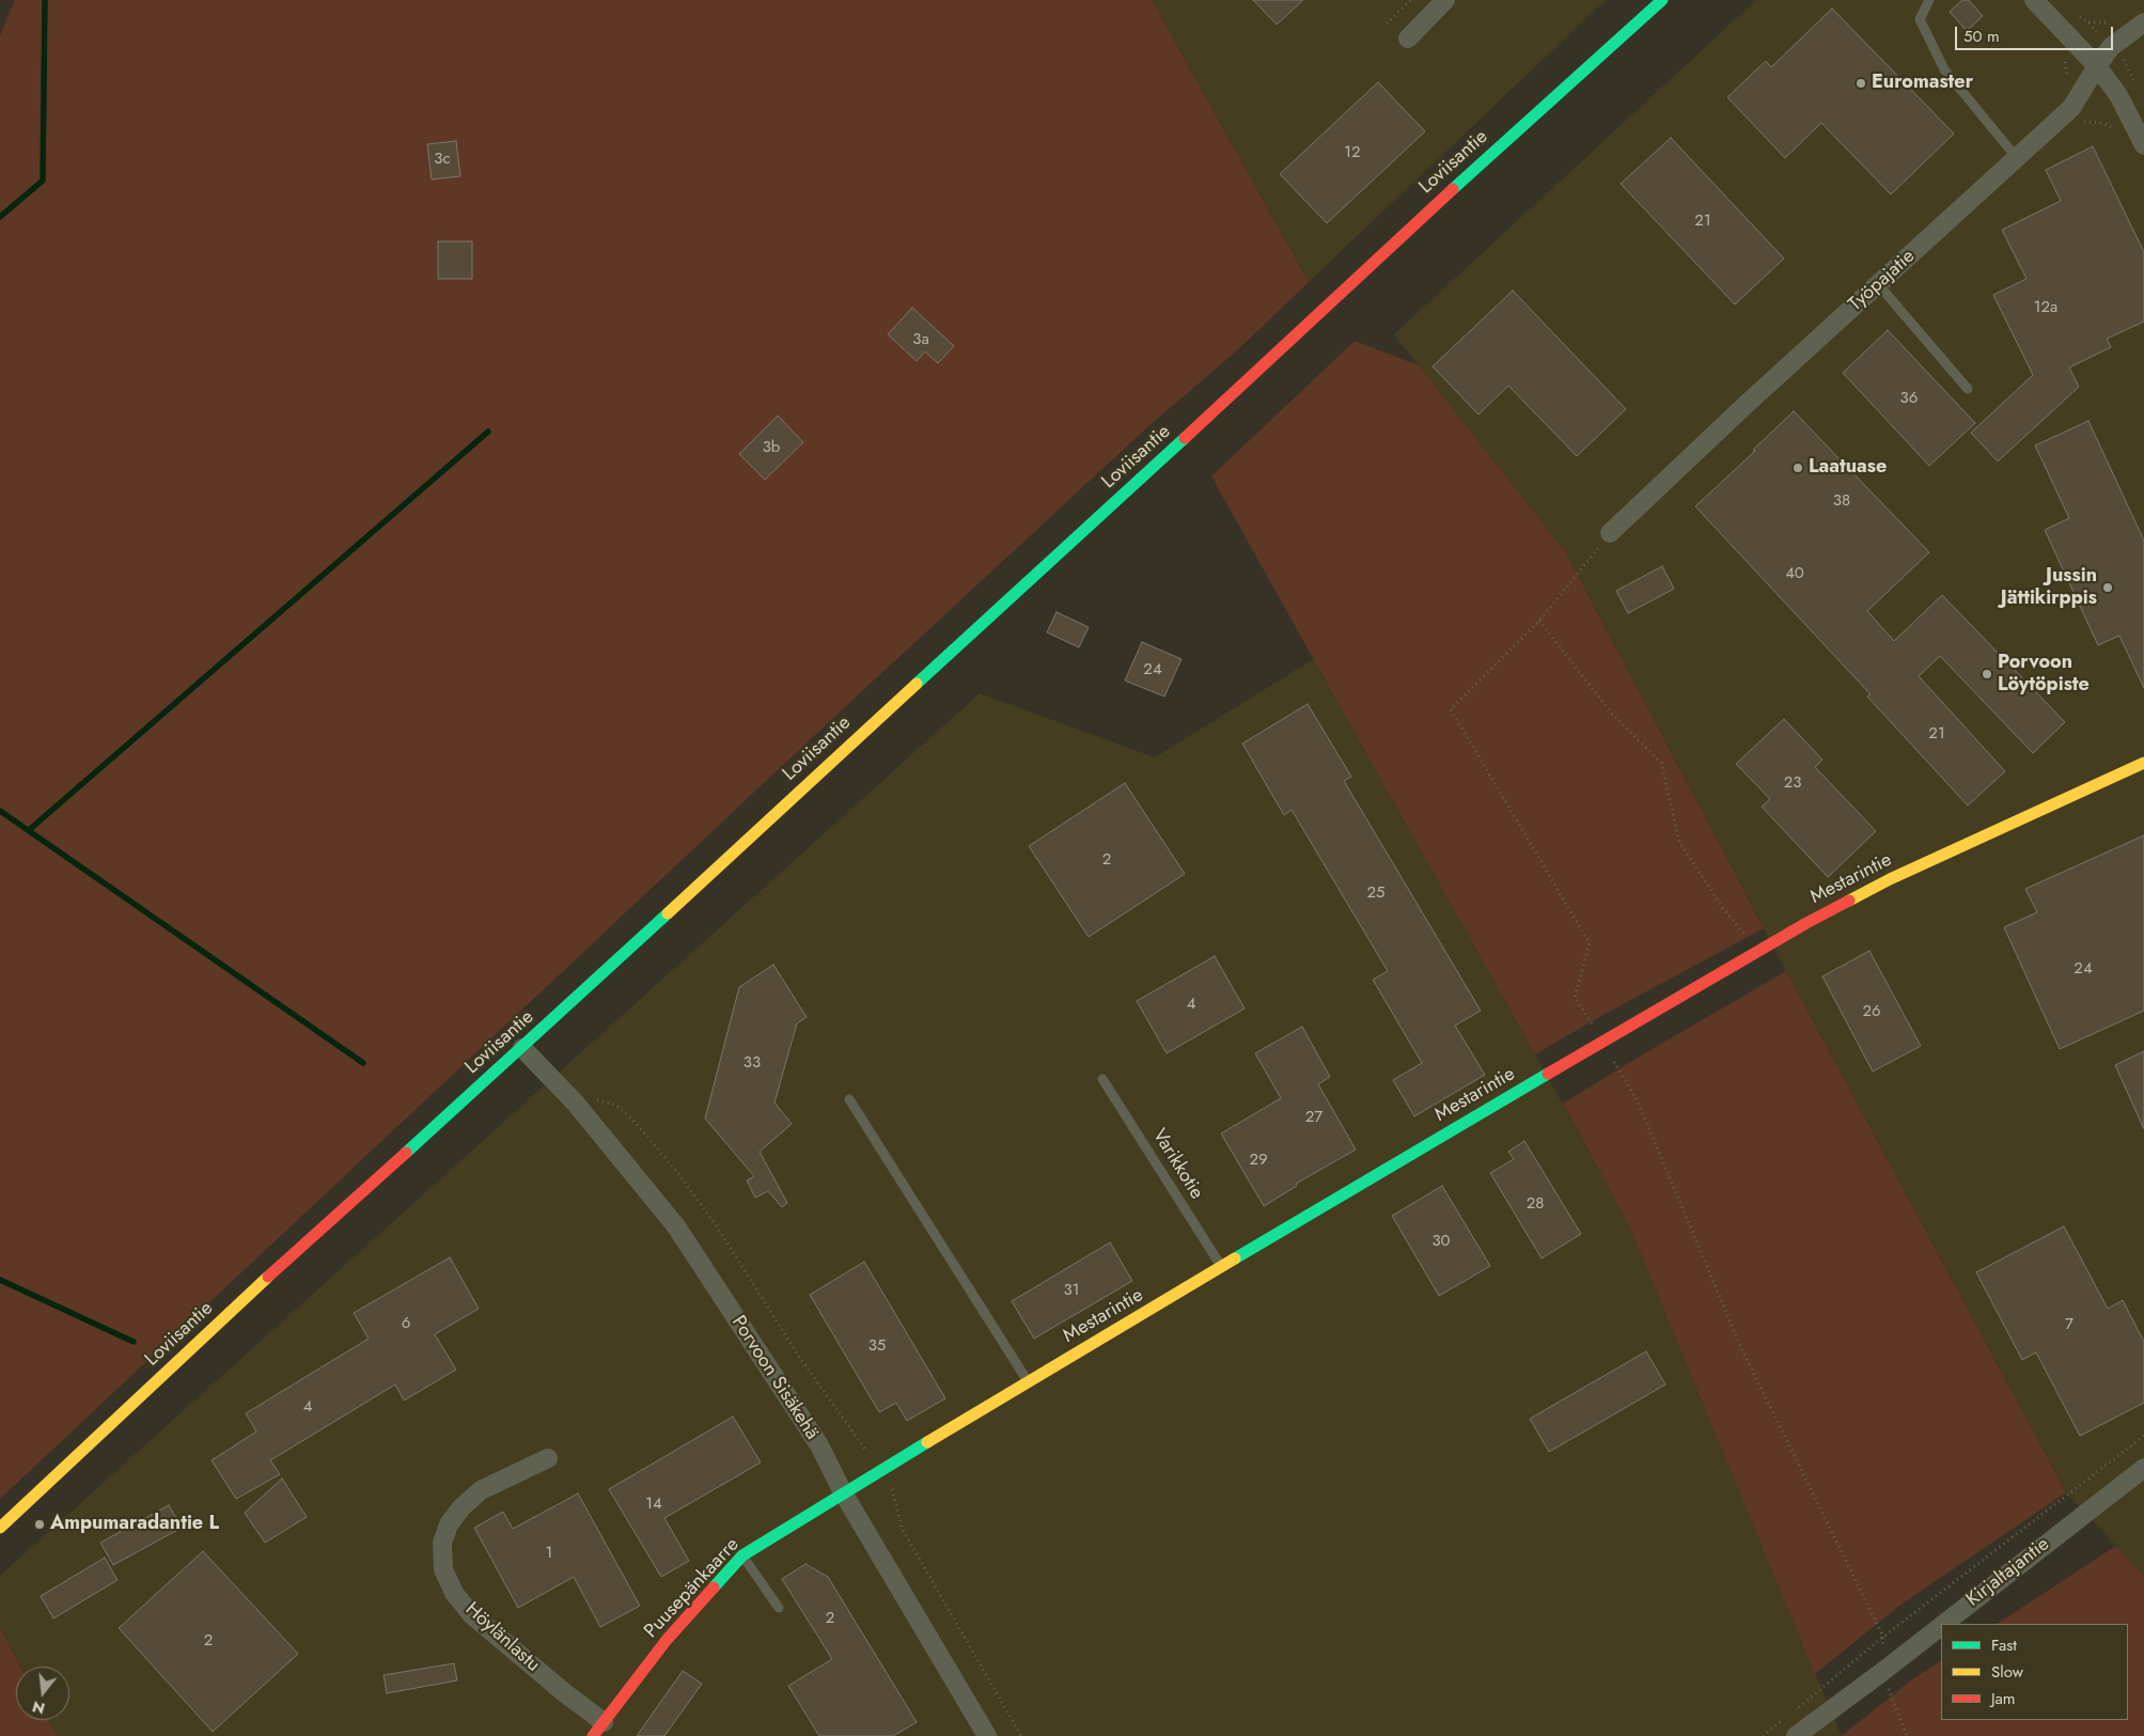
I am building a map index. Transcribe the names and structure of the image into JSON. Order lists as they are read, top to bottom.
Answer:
{
  "streets": {
    "main road": ["Loviisantie", "Mestarintie", "Puusepänkaarre"],
    "street": [
      "Työpajatie",
      "Porvoon Sisäkehä",
      "Kirjaltajantie",
      "Höylänlastu"
    ],
    "lane": ["Varikkotie"]
  },
  "crossings": [
    ["Loviisantie", "Porvoon Sisäkehä"],
    ["Mestarintie", "Varikkotie"],
    ["Mestarintie", "Porvoon Sisäkehä"],
    ["Mestarintie", "Puusepänkaarre"],
    ["Porvoon Sisäkehä", "Puusepänkaarre"],
    ["Puusepänkaarre", "Höylänlastu"]
  ],
  "places": [
    "Euromaster",
    "Laatuase",
    "Jussin Jättikirppis",
    "Porvoon Löytöpiste",
    "Ampumaradantie L"
  ],
  "house_numbers": [
    "12",
    "3c",
    "21",
    "12a",
    "3a",
    "36",
    "3b",
    "38",
    "40",
    "24",
    "21",
    "23",
    "2",
    "25",
    "24",
    "4",
    "26",
    "33",
    "27",
    "29",
    "28",
    "30",
    "31",
    "6",
    "7",
    "35",
    "4",
    "14",
    "1",
    "2",
    "2"
  ],
  "legend": ["Fast", "Slow", "Jam"],
  "scale_bar": "50 m",
  "north": "bottom"
}
